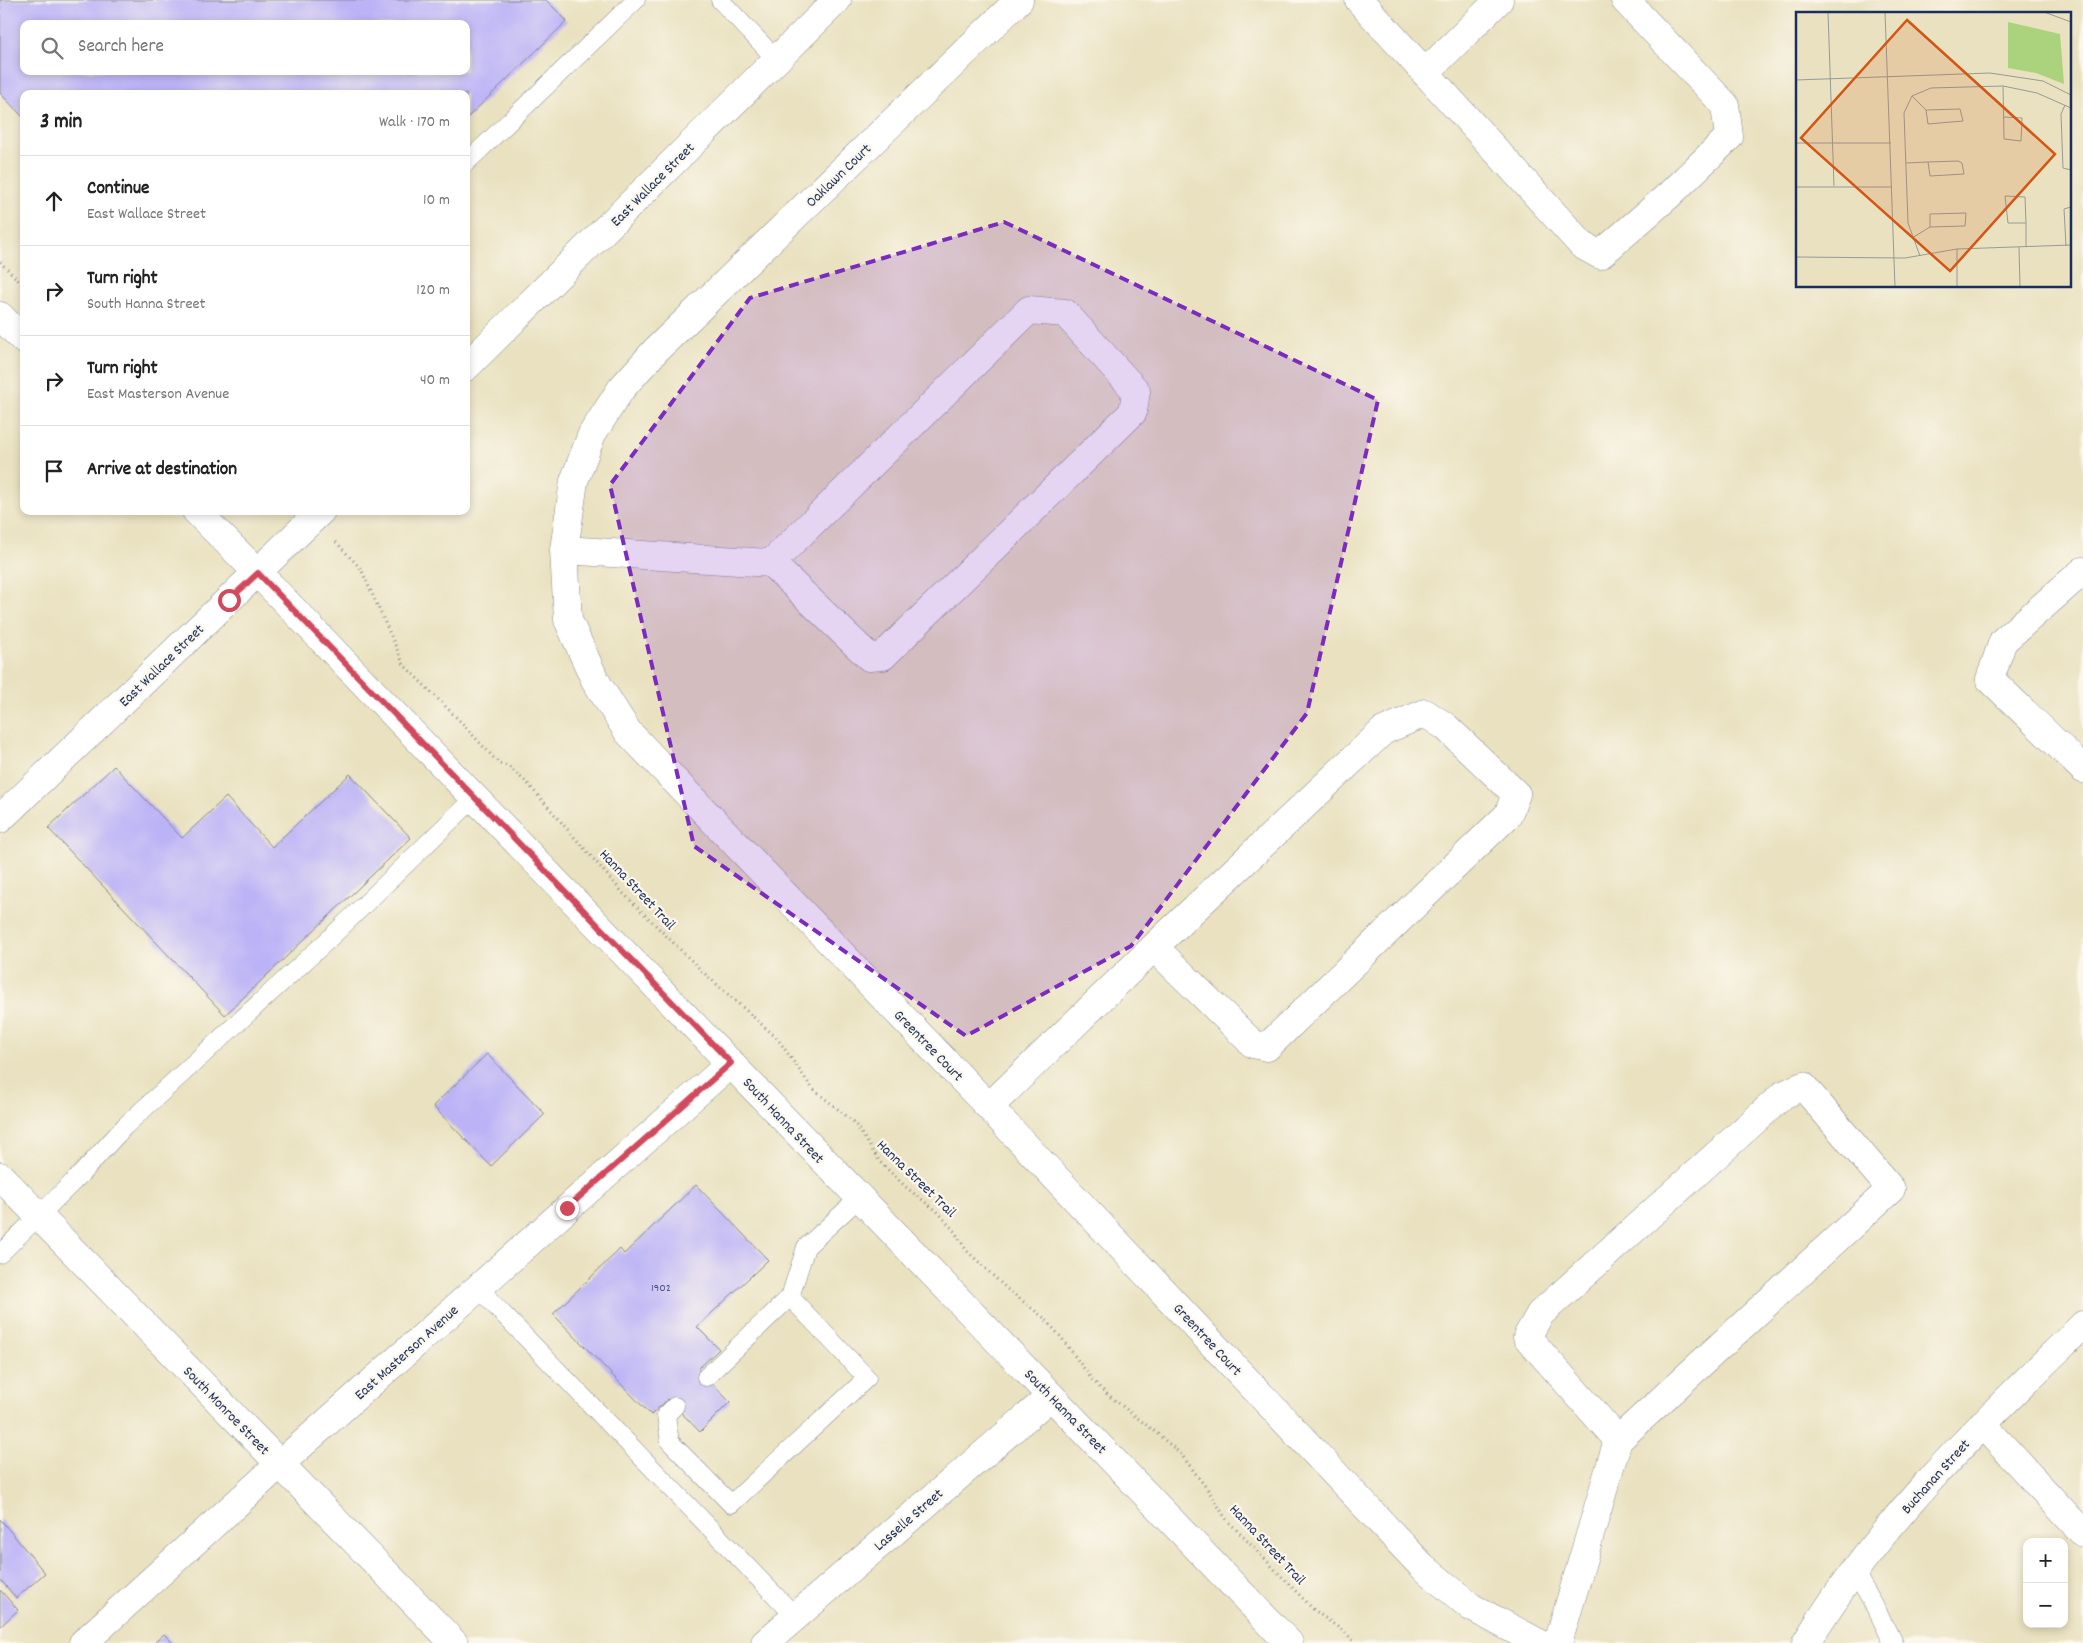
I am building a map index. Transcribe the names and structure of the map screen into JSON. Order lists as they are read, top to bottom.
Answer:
{
  "streets": {
    "street": [
      "Oaklawn Court",
      "East Wallace Street",
      "Greentree Court",
      "South Hanna Street",
      "East Masterson Avenue",
      "South Monroe Street",
      "Buchanan Street",
      "Lasselle Street"
    ],
    "path": ["Hanna Street Trail"]
  },
  "crossings": [
    ["Oaklawn Court", "Greentree Court"],
    ["East Wallace Street", "South Hanna Street"],
    ["South Hanna Street", "East Masterson Avenue"],
    ["South Hanna Street", "Lasselle Street"],
    ["East Masterson Avenue", "South Monroe Street"]
  ],
  "house_numbers": ["1902"],
  "page": {
    "search": "Search here",
    "heading": ["3 min", "Walk · 170 m"],
    "list": [
      ["Continue", "East Wallace Street", "10 m"],
      ["Turn right", "South Hanna Street", "120 m"],
      ["Turn right", "East Masterson Avenue", "40 m"],
      "Arrive at destination"
    ],
    "map_buttons": ["+", "−"]
  }
}
